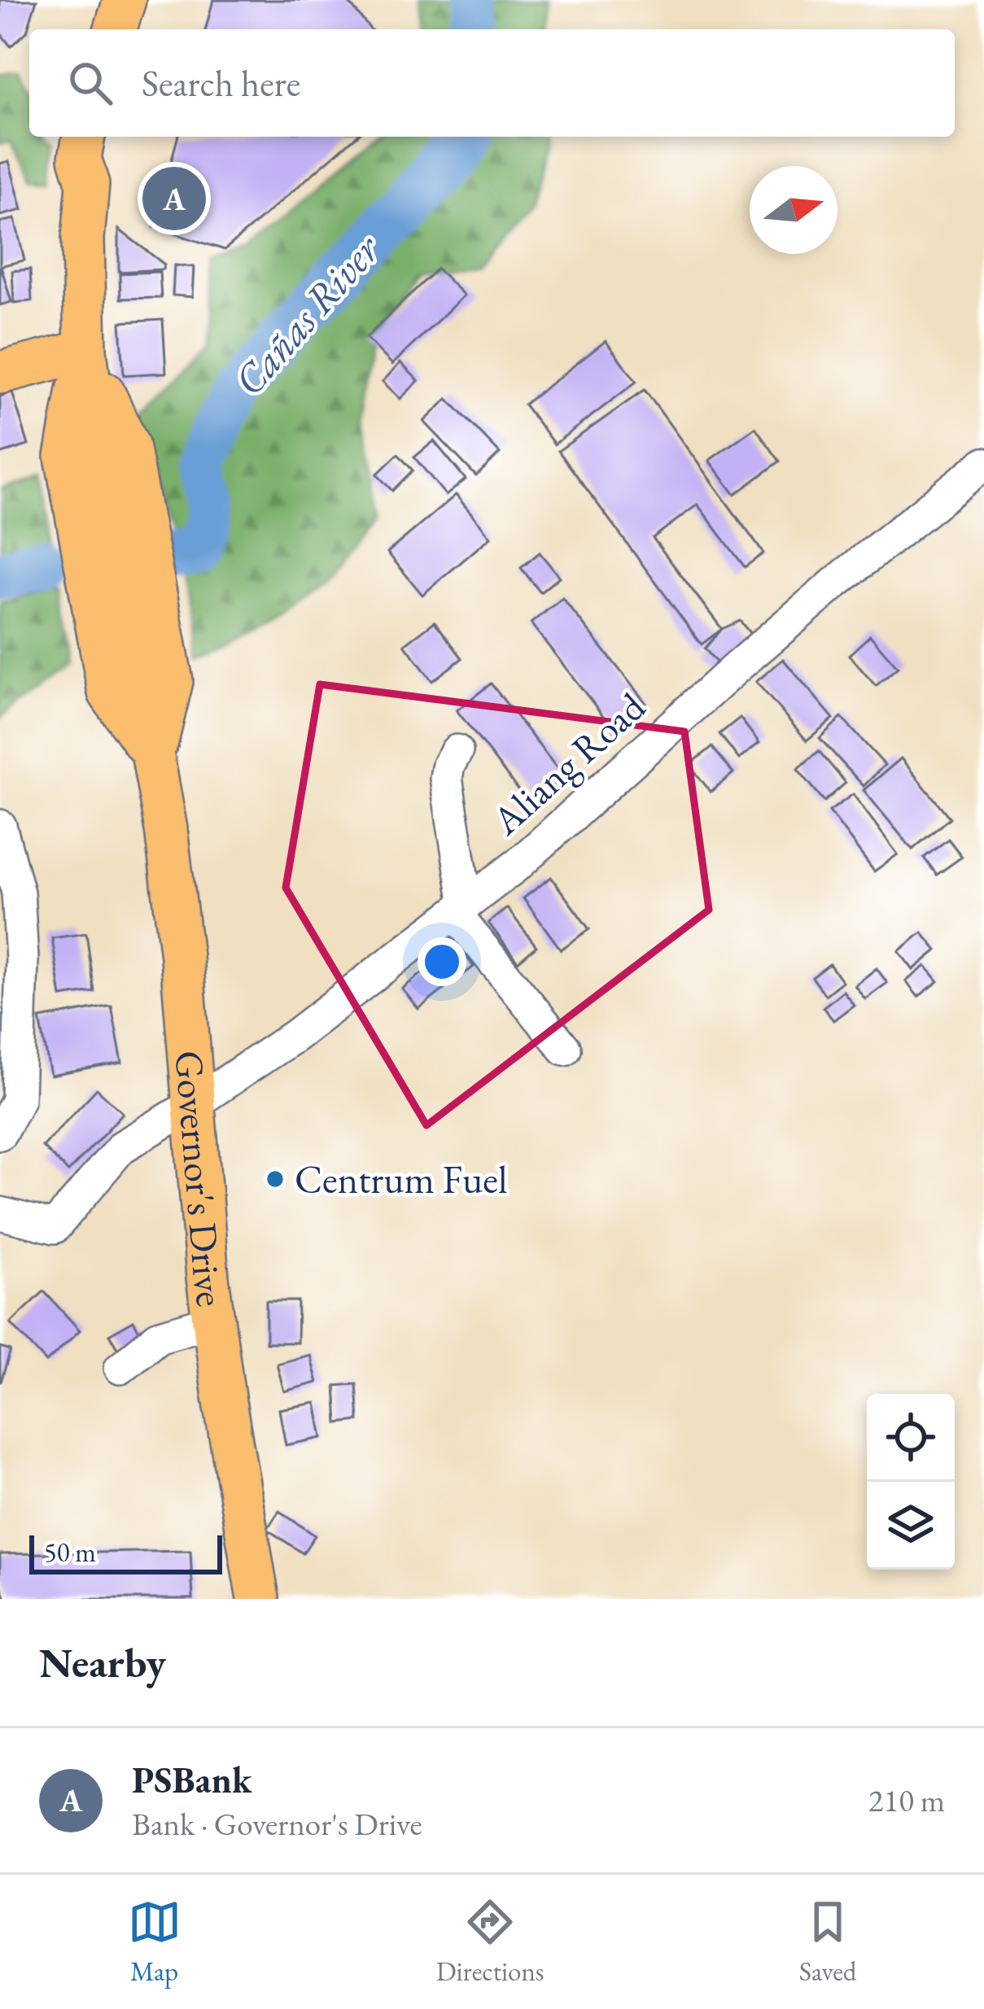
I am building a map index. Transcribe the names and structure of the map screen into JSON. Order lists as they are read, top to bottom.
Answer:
{
  "streets": {
    "main road": ["Governor's Drive"],
    "street": ["Aliang Road"]
  },
  "crossings": [
    ["Aliang Road", "Governor's Drive"]
  ],
  "water": ["Cañas River"],
  "places": ["Centrum Fuel"],
  "scale_bar": "50 m",
  "north": "right",
  "page": {
    "search": "Search here",
    "pins": "A",
    "scale": "50 m",
    "heading": "Nearby",
    "list": [
      {
        "mark": "A",
        "name": "PSBank",
        "note": "Bank · Governor's Drive",
        "value": "210 m"
      }
    ],
    "nav": ["Map", "Directions", "Saved"]
  }
}
